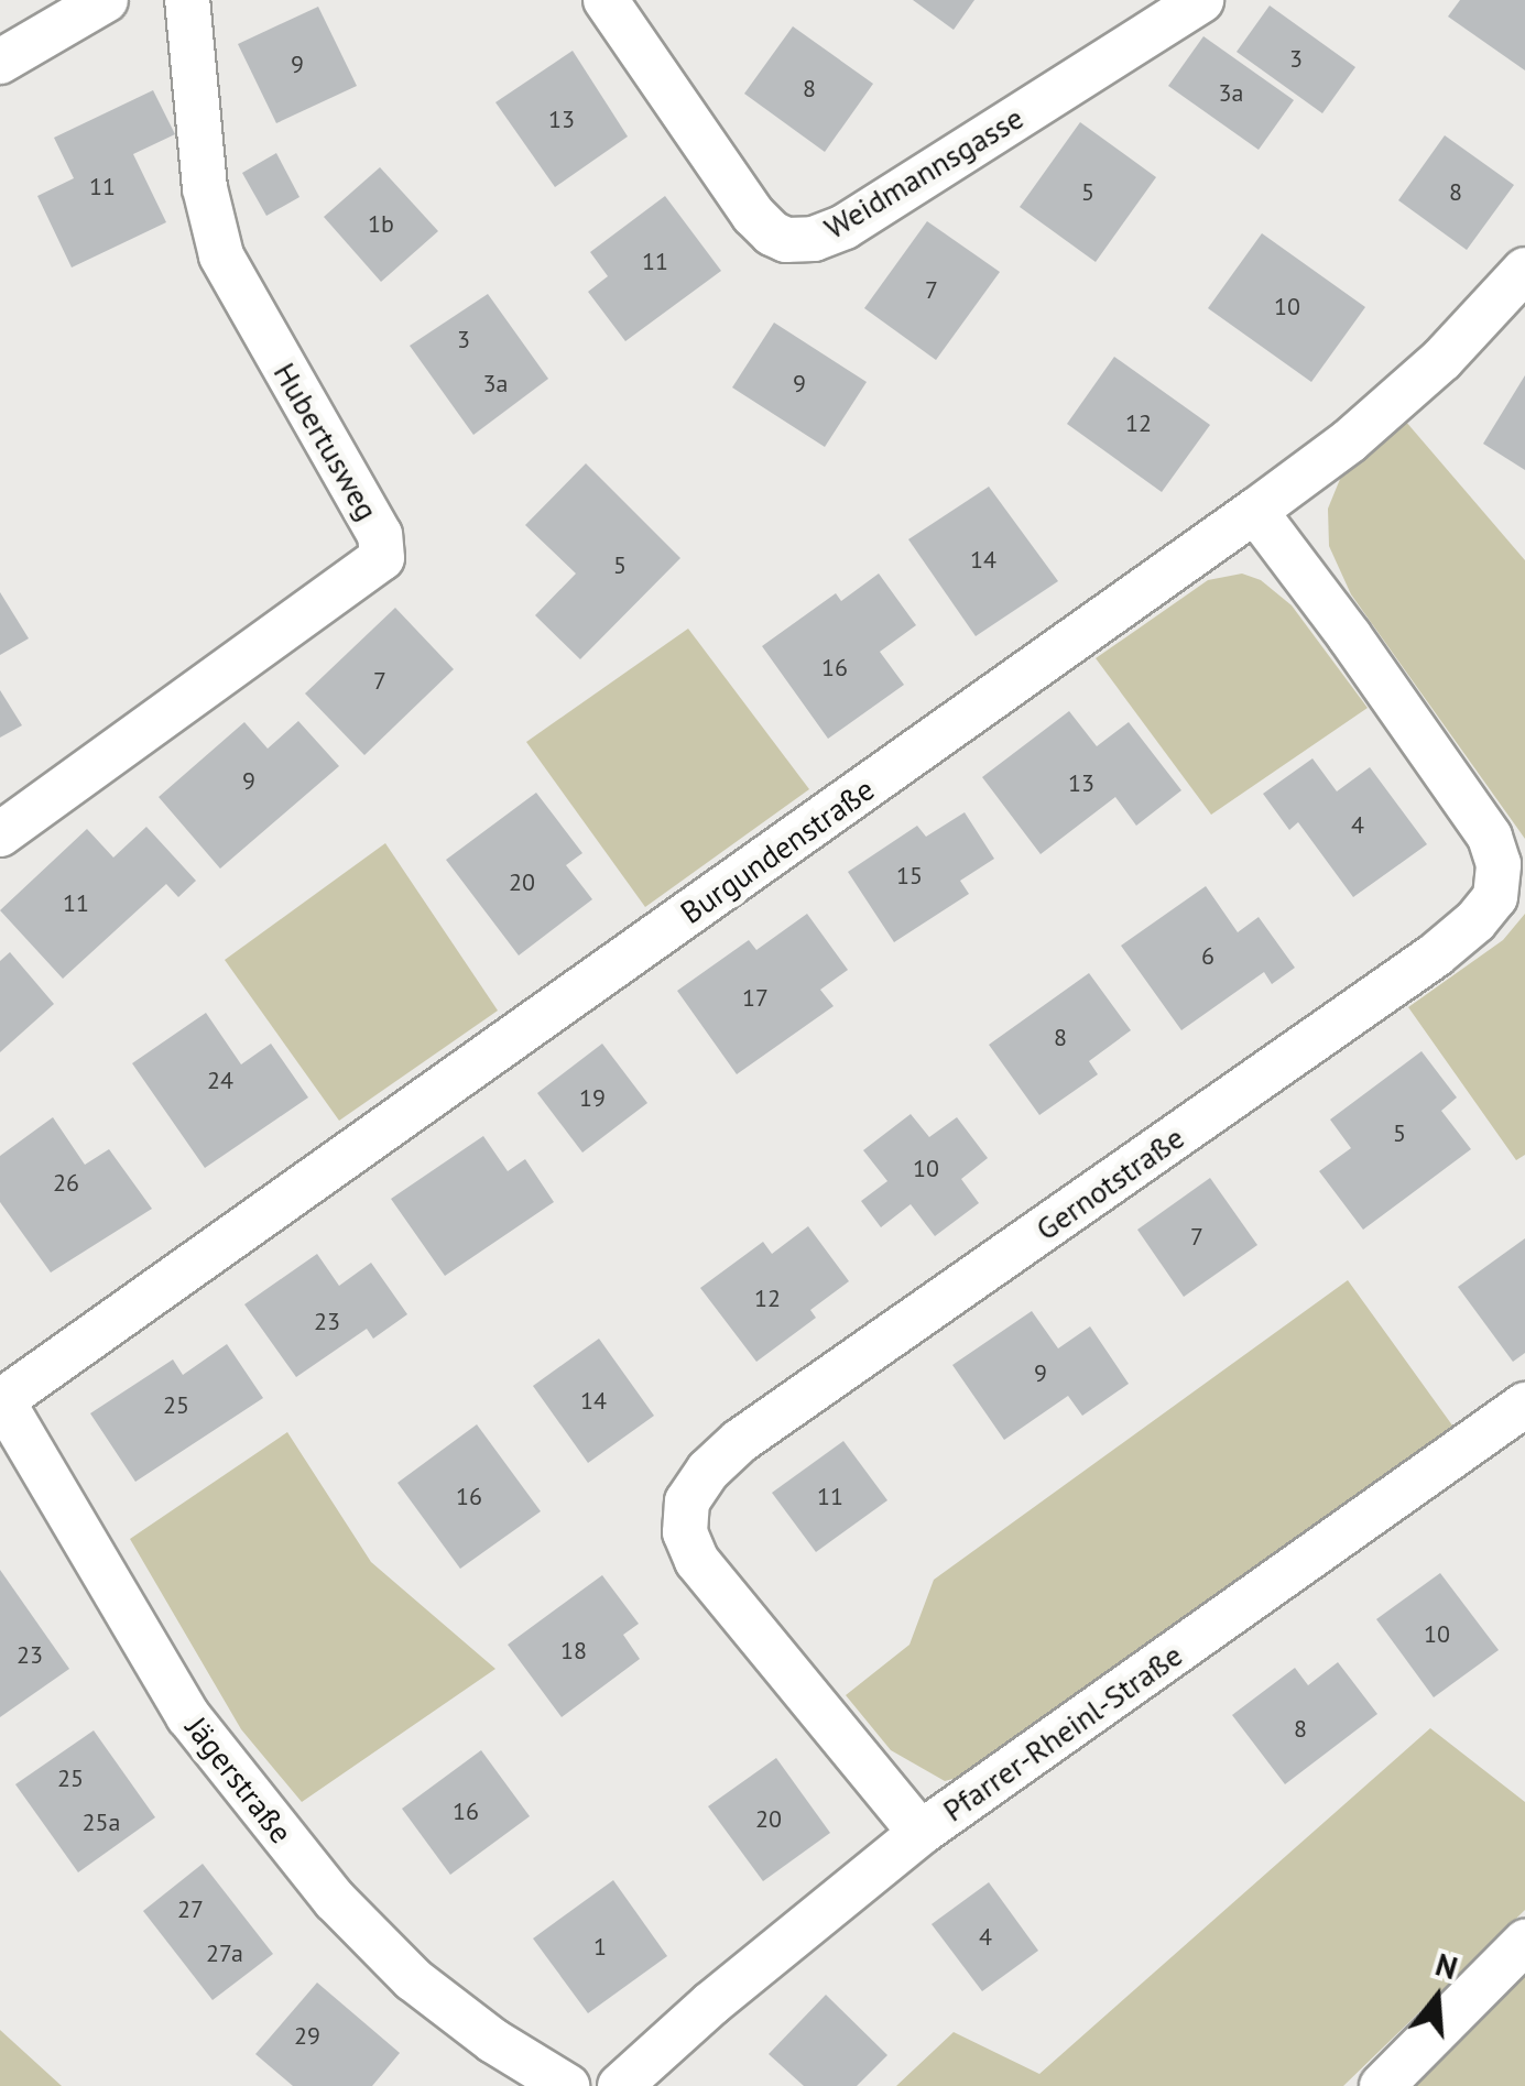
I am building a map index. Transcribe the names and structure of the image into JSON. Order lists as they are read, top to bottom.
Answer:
{
  "streets": {
    "street": [
      "Weidmannsgasse",
      "Hubertusweg",
      "Burgundenstraße",
      "Gernotstraße",
      "Pfarrer-Rheinl-Straße",
      "Jägerstraße"
    ]
  },
  "crossings": [
    ["Burgundenstraße", "Gernotstraße"],
    ["Burgundenstraße", "Jägerstraße"],
    ["Gernotstraße", "Pfarrer-Rheinl-Straße"]
  ],
  "house_numbers": [
    "3",
    "9",
    "8",
    "3a",
    "13",
    "11",
    "5",
    "8",
    "1b",
    "11",
    "7",
    "10",
    "3",
    "3a",
    "9",
    "12",
    "14",
    "5",
    "16",
    "7",
    "9",
    "13",
    "4",
    "15",
    "20",
    "11",
    "6",
    "17",
    "8",
    "24",
    "19",
    "5",
    "10",
    "26",
    "7",
    "12",
    "23",
    "9",
    "14",
    "25",
    "16",
    "11",
    "10",
    "18",
    "23",
    "8",
    "25",
    "16",
    "20",
    "25a",
    "27",
    "4",
    "1",
    "27a",
    "29"
  ],
  "north": "top"
}
